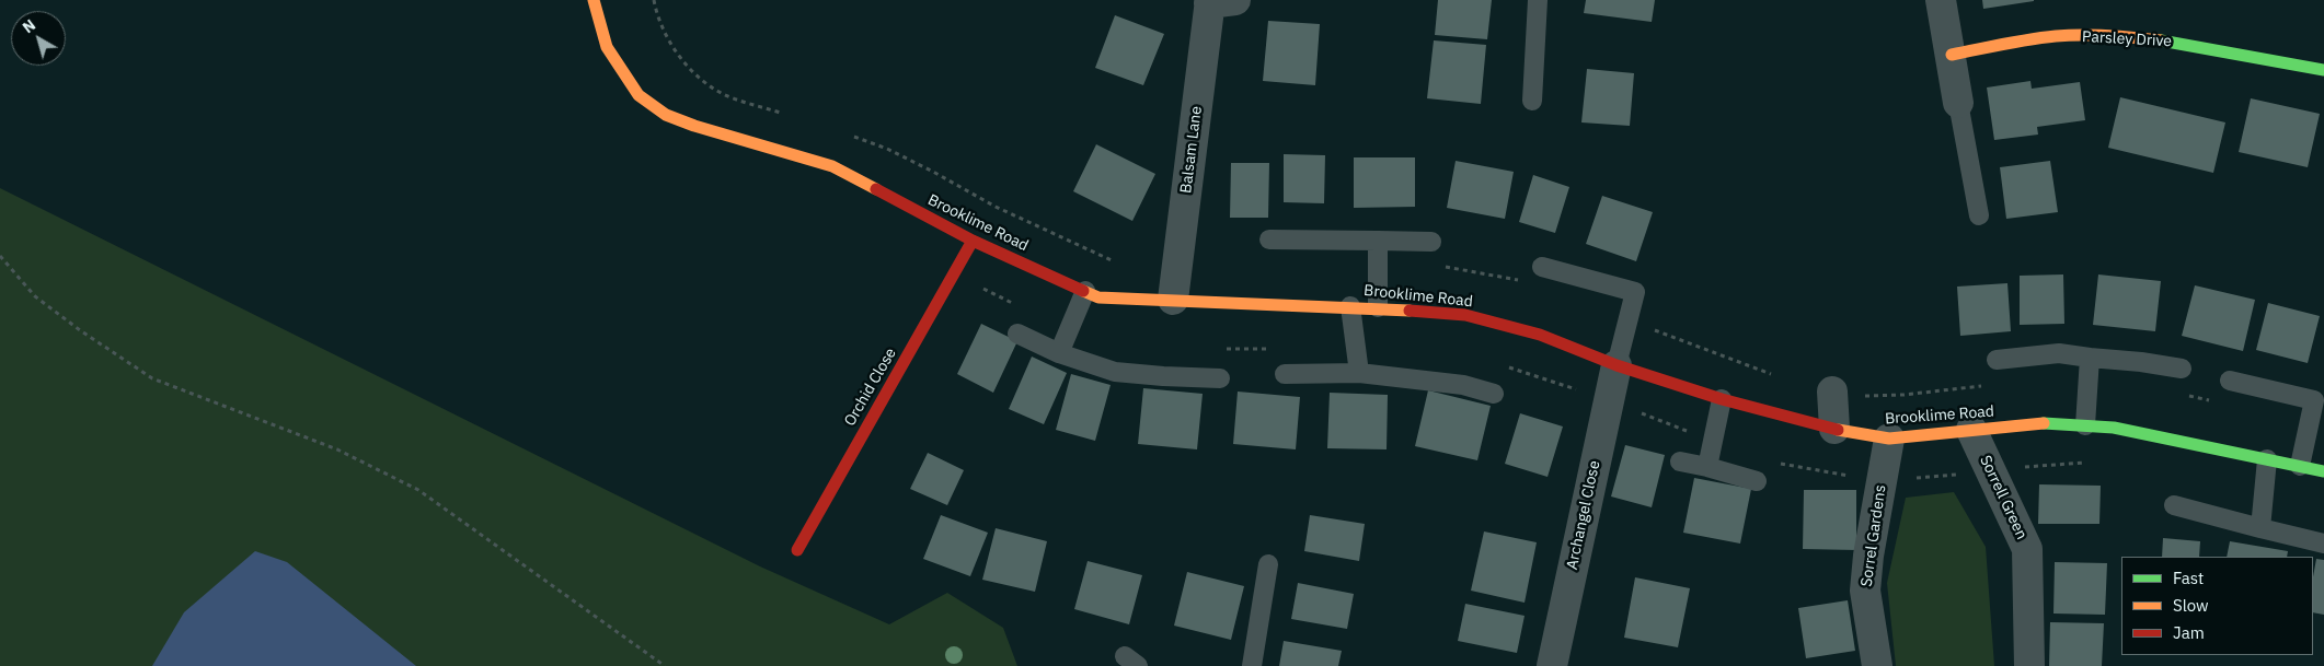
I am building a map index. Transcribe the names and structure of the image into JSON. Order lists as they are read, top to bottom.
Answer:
{
  "streets": {
    "street": [
      "Parsley Drive",
      "Balsam Lane",
      "Brooklime Road",
      "Orchid Close",
      "Sorrell Green",
      "Archangel Close",
      "Sorrel Gardens"
    ]
  },
  "crossings": [
    ["Balsam Lane", "Brooklime Road"],
    ["Brooklime Road", "Orchid Close"],
    ["Brooklime Road", "Sorrell Green"],
    ["Brooklime Road", "Archangel Close"],
    ["Brooklime Road", "Sorrel Gardens"]
  ],
  "legend": ["Fast", "Slow", "Jam"],
  "north": "top left"
}
